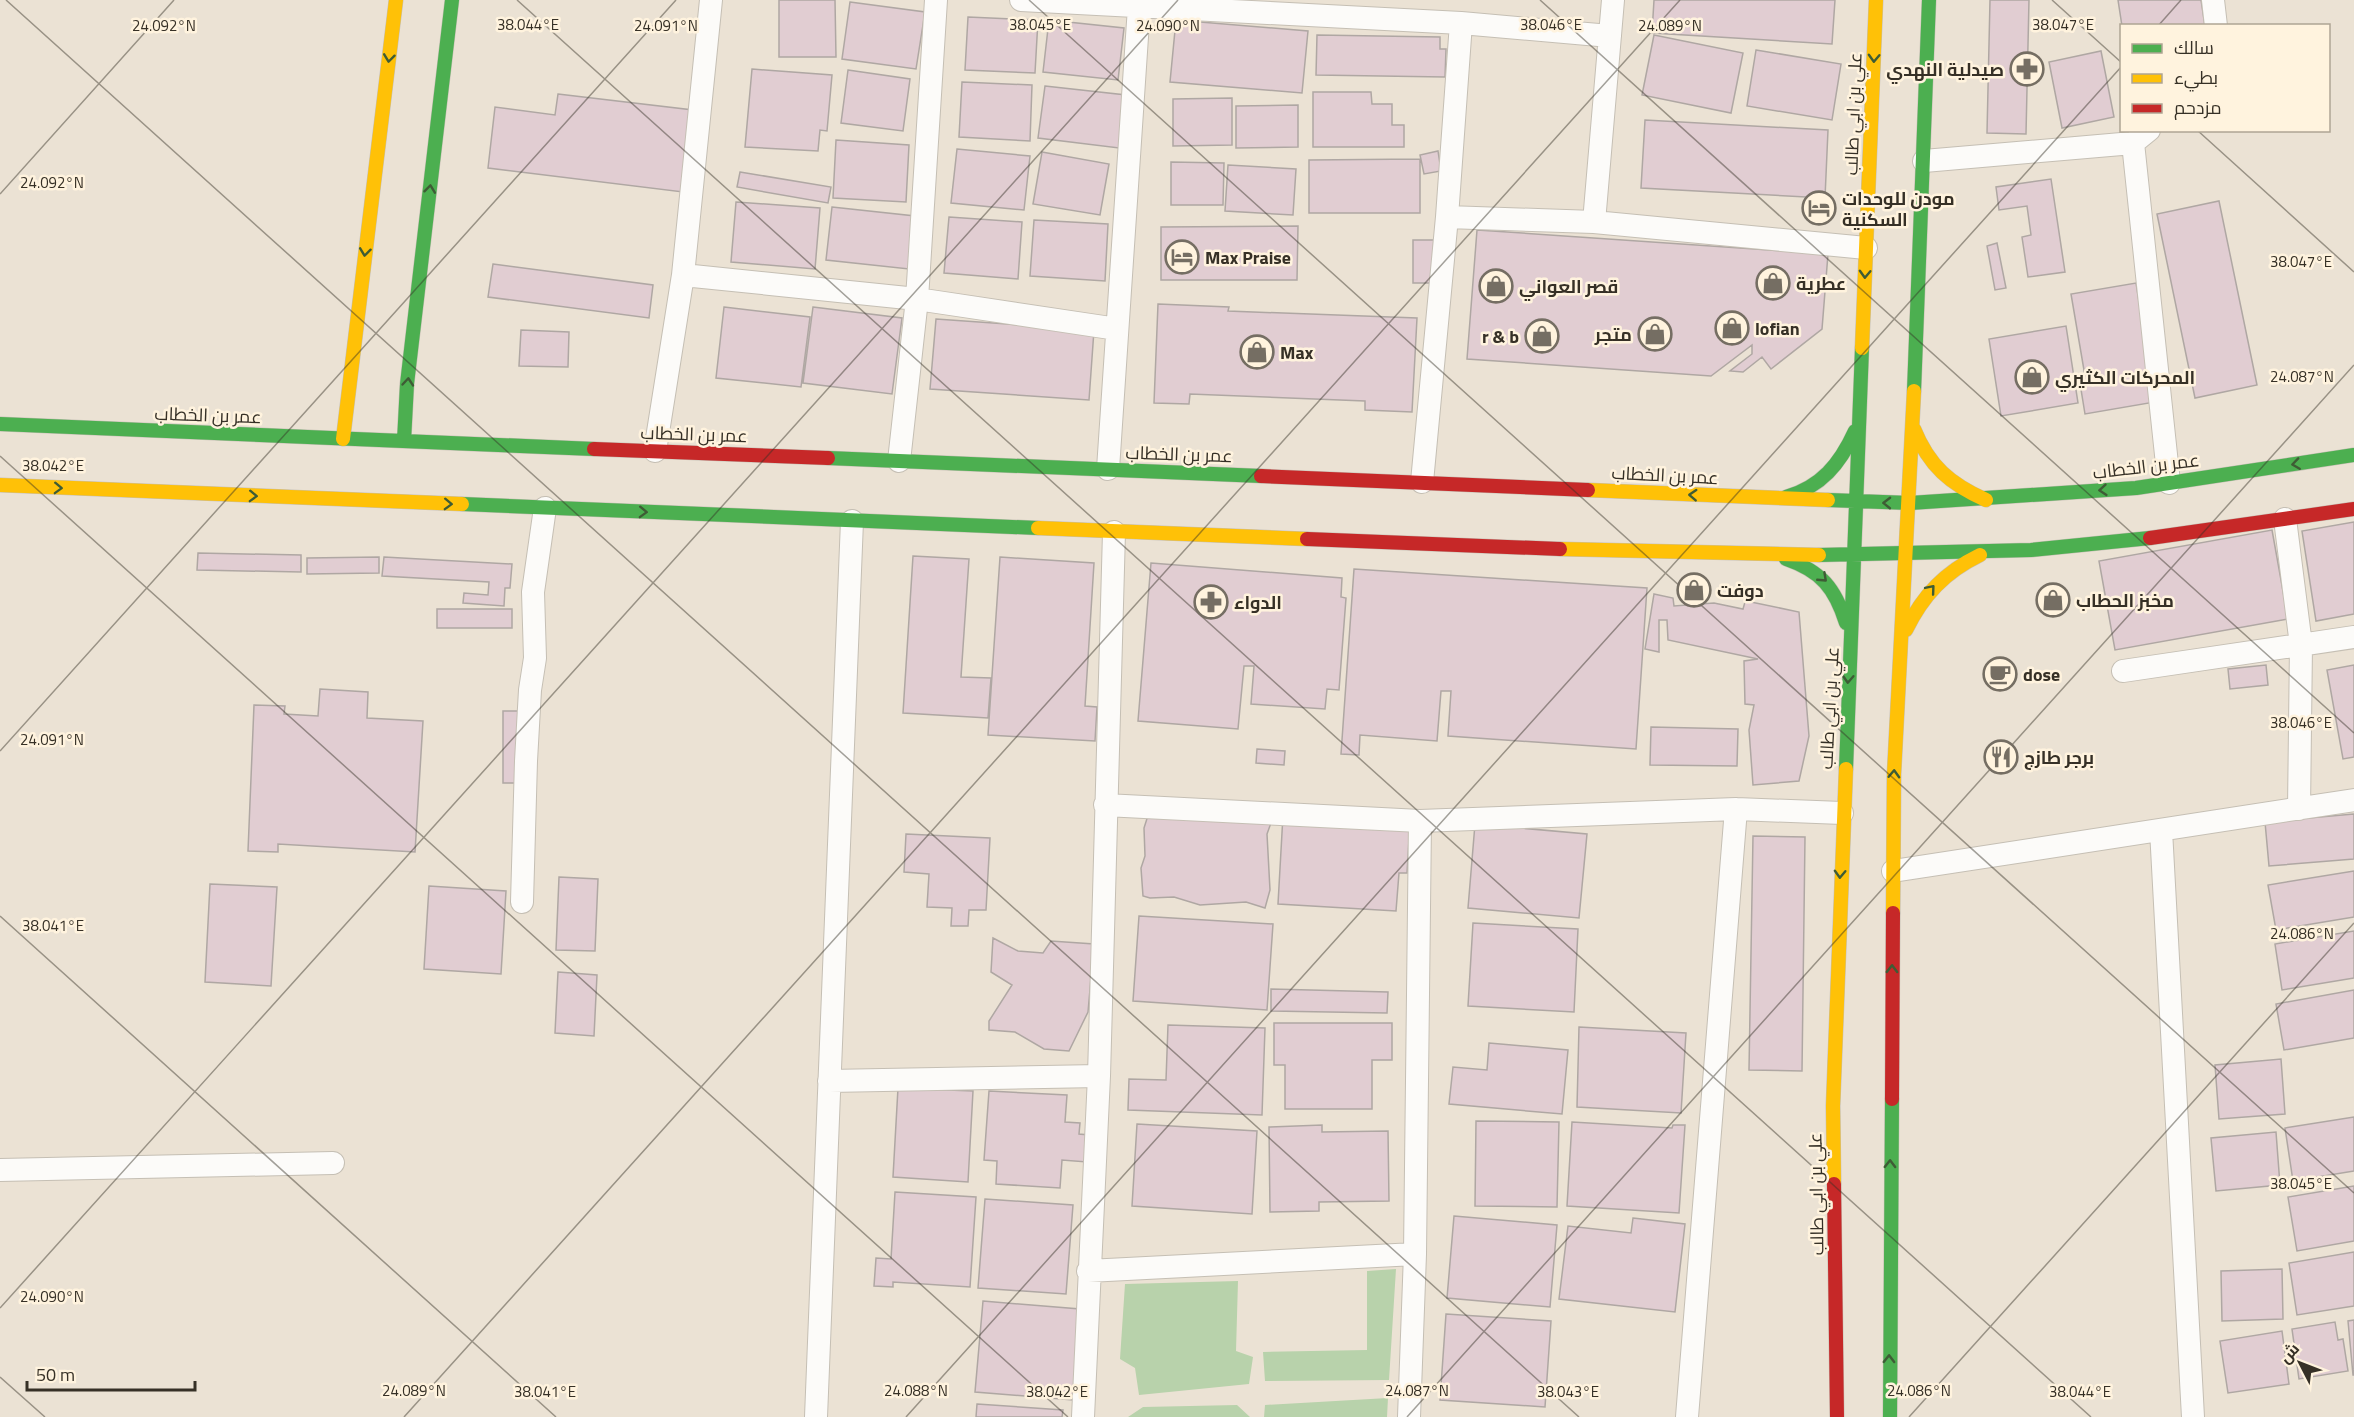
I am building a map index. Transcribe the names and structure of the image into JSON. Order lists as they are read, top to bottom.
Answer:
{
  "streets": {
    "street": ["علي بن ابي طالب", "عمر بن الخطاب"]
  },
  "crossings": [
    ["علي بن ابي طالب", "عمر بن الخطاب"]
  ],
  "places": {
    "pharmacy": ["صيدلية النهدي", "الدواء"],
    "hotel": ["مودن للوحدات السكنية", "Max Praise"],
    "shop": [
      "عطرية",
      "قصر العواني",
      "lofian",
      "متجر",
      "r & b",
      "Max",
      "المحركات الكثيري",
      "دوفت",
      "مخبز الحطاب"
    ],
    "cafe": ["dose"],
    "restaurant": ["برجر طازج"]
  },
  "legend": ["سالك", "بطيء", "مزدحم"],
  "scale_bar": "50 m",
  "north": "top left",
  "coordinates": [
    "38.044°E",
    "38.045°E",
    "38.046°E",
    "38.047°E",
    "24.092°N",
    "24.091°N",
    "24.090°N",
    "24.089°N",
    "24.087°N",
    "38.042°E",
    "38.041°E",
    "24.086°N",
    "24.088°N",
    "38.043°E"
  ]
}
